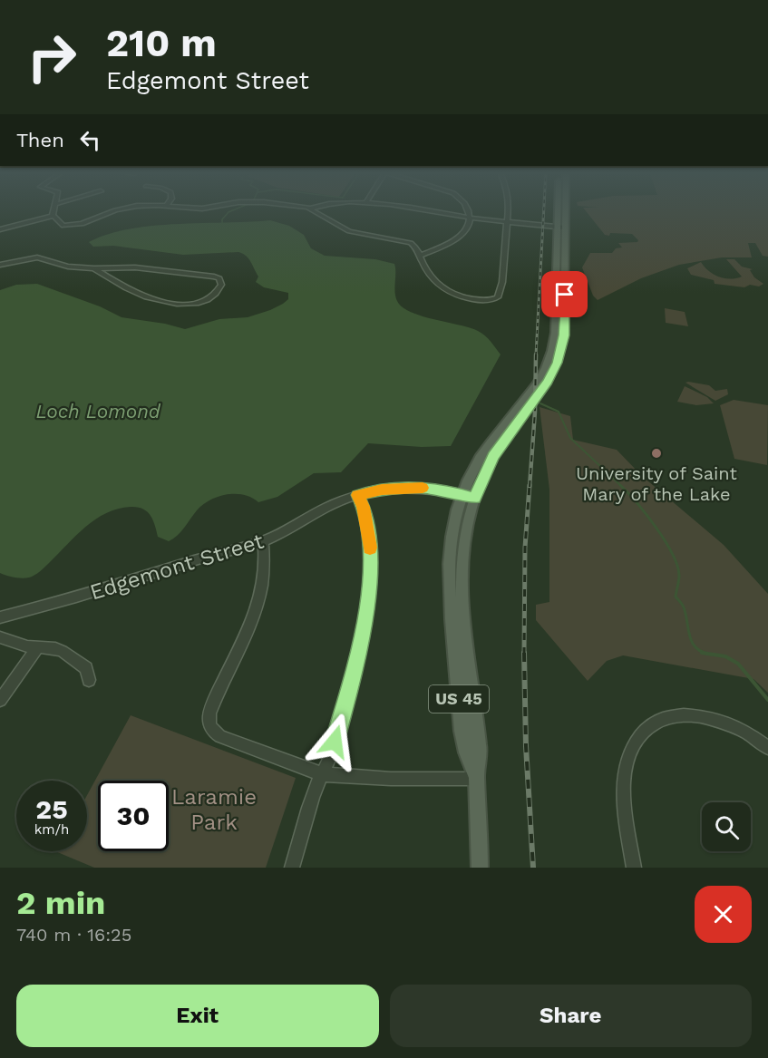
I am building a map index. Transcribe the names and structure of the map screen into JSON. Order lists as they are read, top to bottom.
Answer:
{
  "streets": {
    "main road": ["US 45"],
    "street": ["Edgemont Street"]
  },
  "crossings": [
    ["Edgemont Street", "US 45"]
  ],
  "water": ["Loch Lomond"],
  "parks": ["Laramie Park"],
  "places": ["University of Saint Mary of the Lake"],
  "page": {
    "turn": ["210 m", "Edgemont Street"],
    "then": "Then",
    "speed": "25 km/h",
    "limit": "30",
    "heading": ["2 min", "740 m · 16:25"],
    "buttons": ["Exit", "Share"]
  }
}
